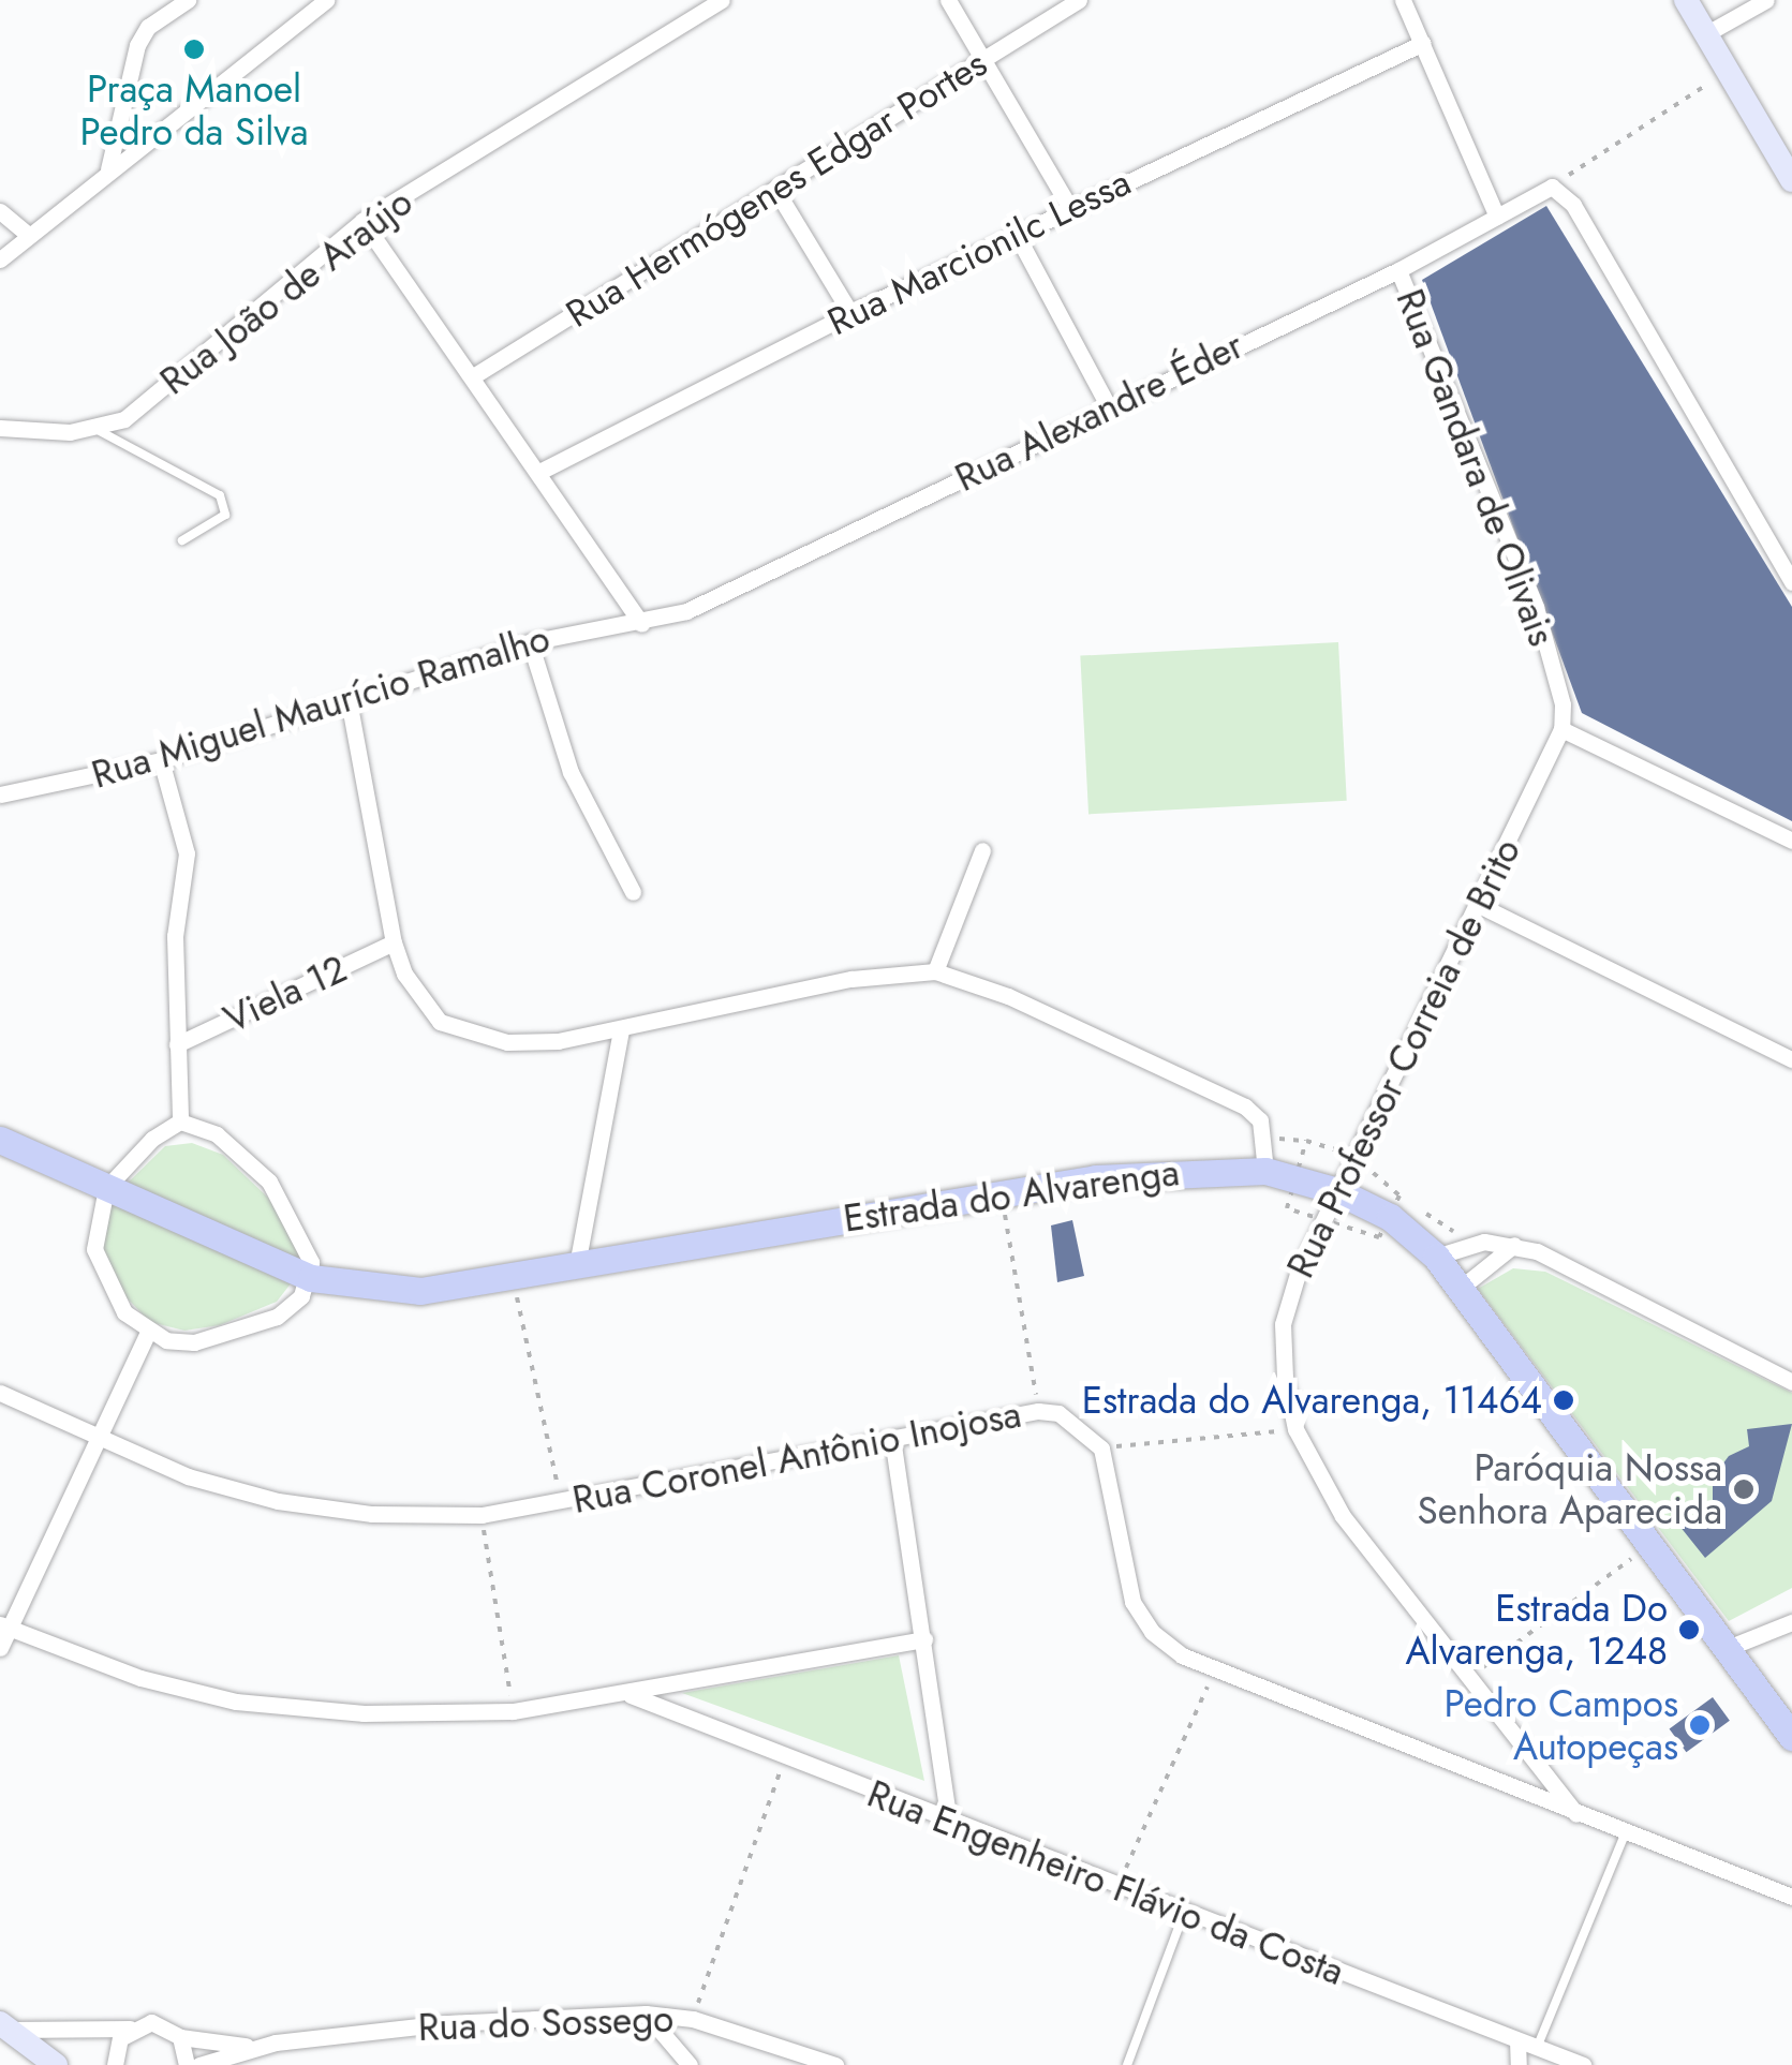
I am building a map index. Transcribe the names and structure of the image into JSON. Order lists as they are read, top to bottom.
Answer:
{
  "streets": {
    "main road": ["Estrada do Alvarenga"],
    "street": [
      "Rua Hermógenes Edgar Portes",
      "Rua Marcionilc Lessa",
      "Rua João de Araújo",
      "Rua Alexandre Éder",
      "Rua Gandara de Olivais",
      "Rua Miguel Maurício Ramalho",
      "Viela 12",
      "Rua Professor Correia de Brito",
      "Rua Coronel Antônio Inojosa",
      "Rua Engenheiro Flávio da Costa",
      "Rua do Sossego"
    ]
  },
  "crossings": [
    ["Rua Alexandre Éder", "Rua Gandara de Olivais"],
    ["Rua Alexandre Éder", "Rua Miguel Maurício Ramalho"],
    ["Rua Gandara de Olivais", "Rua Professor Correia de Brito"],
    ["Rua Professor Correia de Brito", "Estrada do Alvarenga"]
  ],
  "places": [
    "Praça Manoel Pedro da Silva",
    "Estrada do Alvarenga, 11464",
    "Paróquia Nossa Senhora Aparecida",
    "Estrada Do Alvarenga, 1248",
    "Pedro Campos Autopeças"
  ]
}
